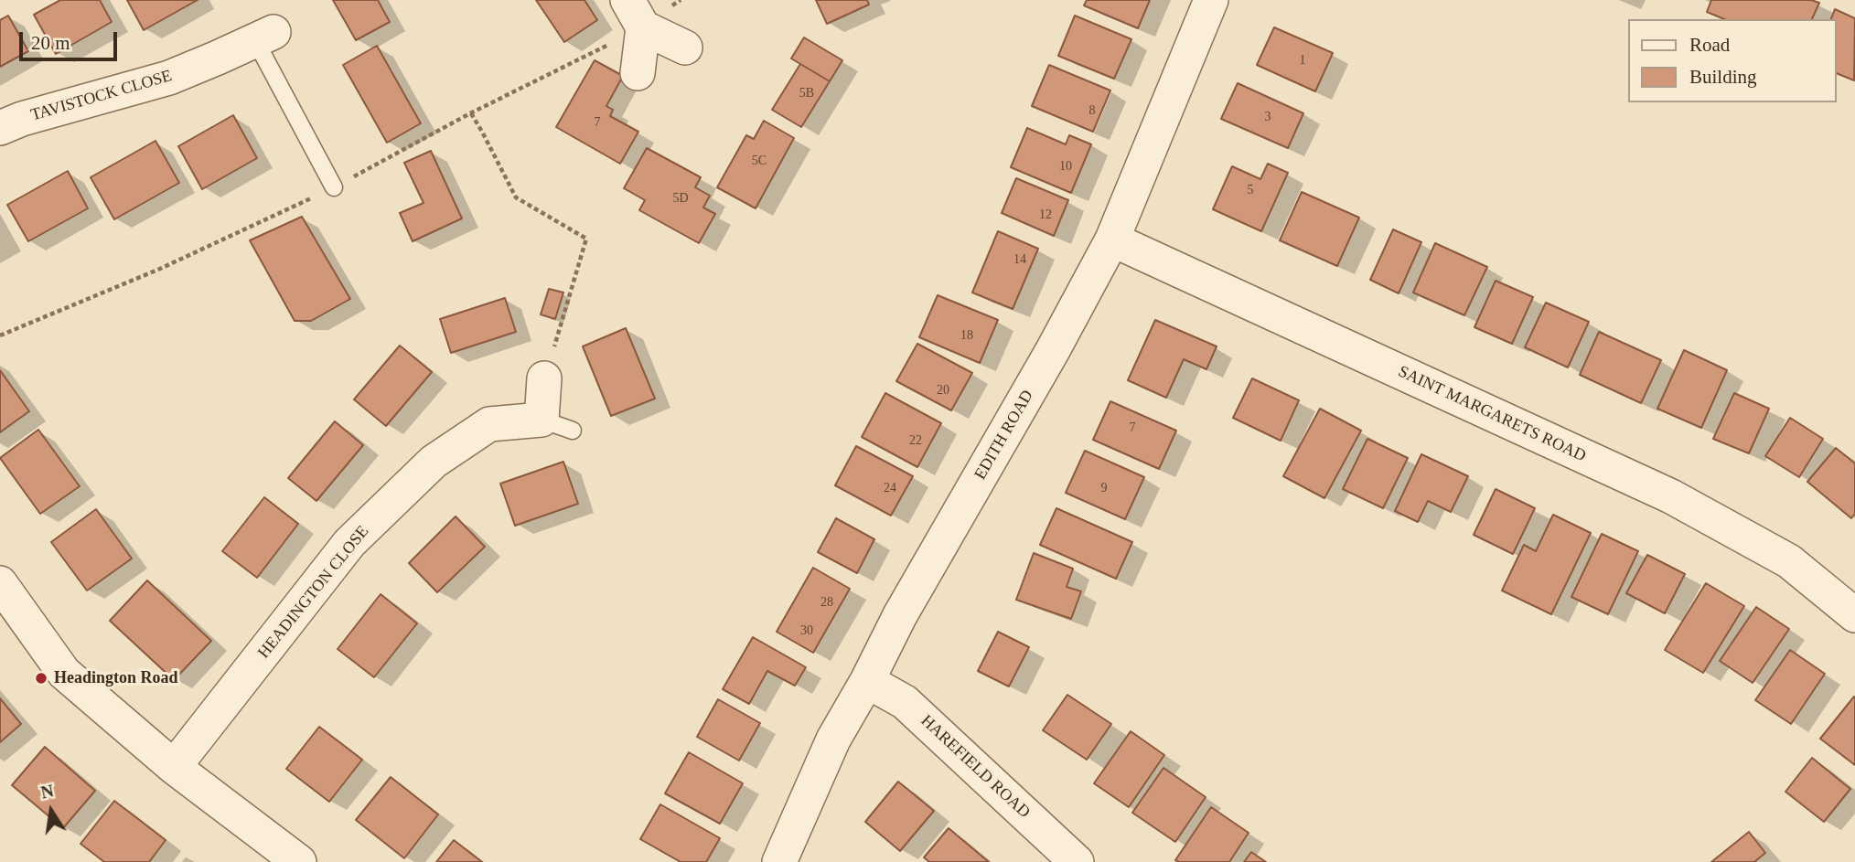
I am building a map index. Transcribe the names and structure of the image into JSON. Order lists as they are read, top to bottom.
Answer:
{
  "streets": {
    "street": [
      "TAVISTOCK CLOSE",
      "SAINT MARGARETS ROAD",
      "EDITH ROAD",
      "HEADINGTON CLOSE",
      "HAREFIELD ROAD"
    ]
  },
  "crossings": [
    ["SAINT MARGARETS ROAD", "EDITH ROAD"],
    ["EDITH ROAD", "HAREFIELD ROAD"]
  ],
  "places": ["Headington Road"],
  "house_numbers": [
    "1",
    "5B",
    "8",
    "3",
    "7",
    "5C",
    "10",
    "5",
    "5D",
    "12",
    "14",
    "18",
    "20",
    "7",
    "22",
    "24",
    "9",
    "28",
    "30"
  ],
  "legend": ["Road", "Building"],
  "scale_bar": "20 m",
  "north": "top"
}
